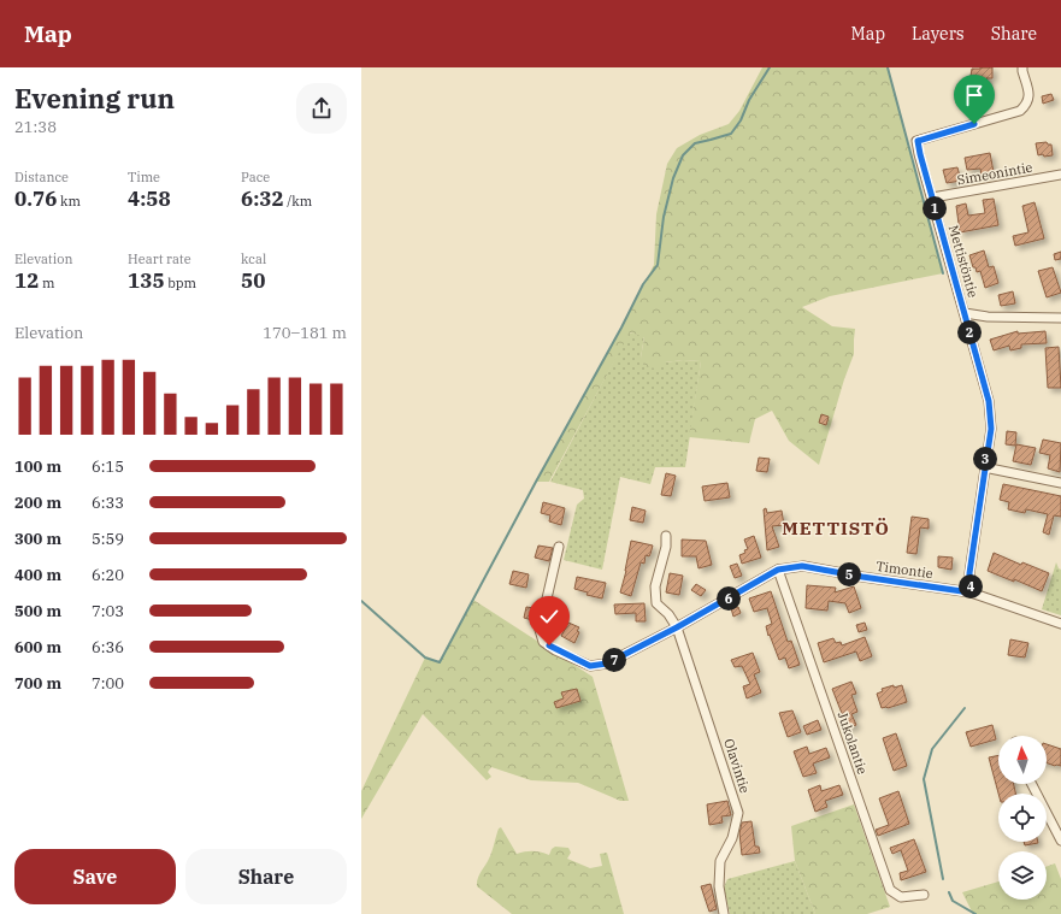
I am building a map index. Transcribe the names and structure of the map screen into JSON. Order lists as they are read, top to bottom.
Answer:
{
  "streets": {
    "street": [
      "Simeonintie",
      "Mettistöntie",
      "Timontie",
      "Jukolantie",
      "Olavintie"
    ]
  },
  "crossings": [
    ["Simeonintie", "Mettistöntie"],
    ["Mettistöntie", "Timontie"],
    ["Timontie", "Jukolantie"],
    ["Timontie", "Olavintie"]
  ],
  "districts": ["METTISTÖ"],
  "north": "top",
  "page": {
    "header": "Map",
    "nav": ["Map", "Layers", "Share"],
    "heading": ["Evening run", "21:38"],
    "stats": [
      ["Distance", "0.76 km"],
      ["Time", "4:58"],
      ["Pace", "6:32 /km"],
      ["Elevation", "12 m"],
      ["Heart rate", "135 bpm"],
      ["kcal", "50"]
    ],
    "pins": [
      "1",
      "2",
      "3",
      "5",
      "4",
      "6",
      "7"
    ],
    "chart": ["Elevation", "170–181 m"],
    "list": [
      {
        "name": "100 m",
        "note": "6:15"
      },
      {
        "name": "200 m",
        "note": "6:33"
      },
      {
        "name": "300 m",
        "note": "5:59"
      },
      {
        "name": "400 m",
        "note": "6:20"
      },
      {
        "name": "500 m",
        "note": "7:03"
      },
      {
        "name": "600 m",
        "note": "6:36"
      },
      {
        "name": "700 m",
        "note": "7:00"
      }
    ],
    "buttons": ["Save", "Share"]
  }
}
